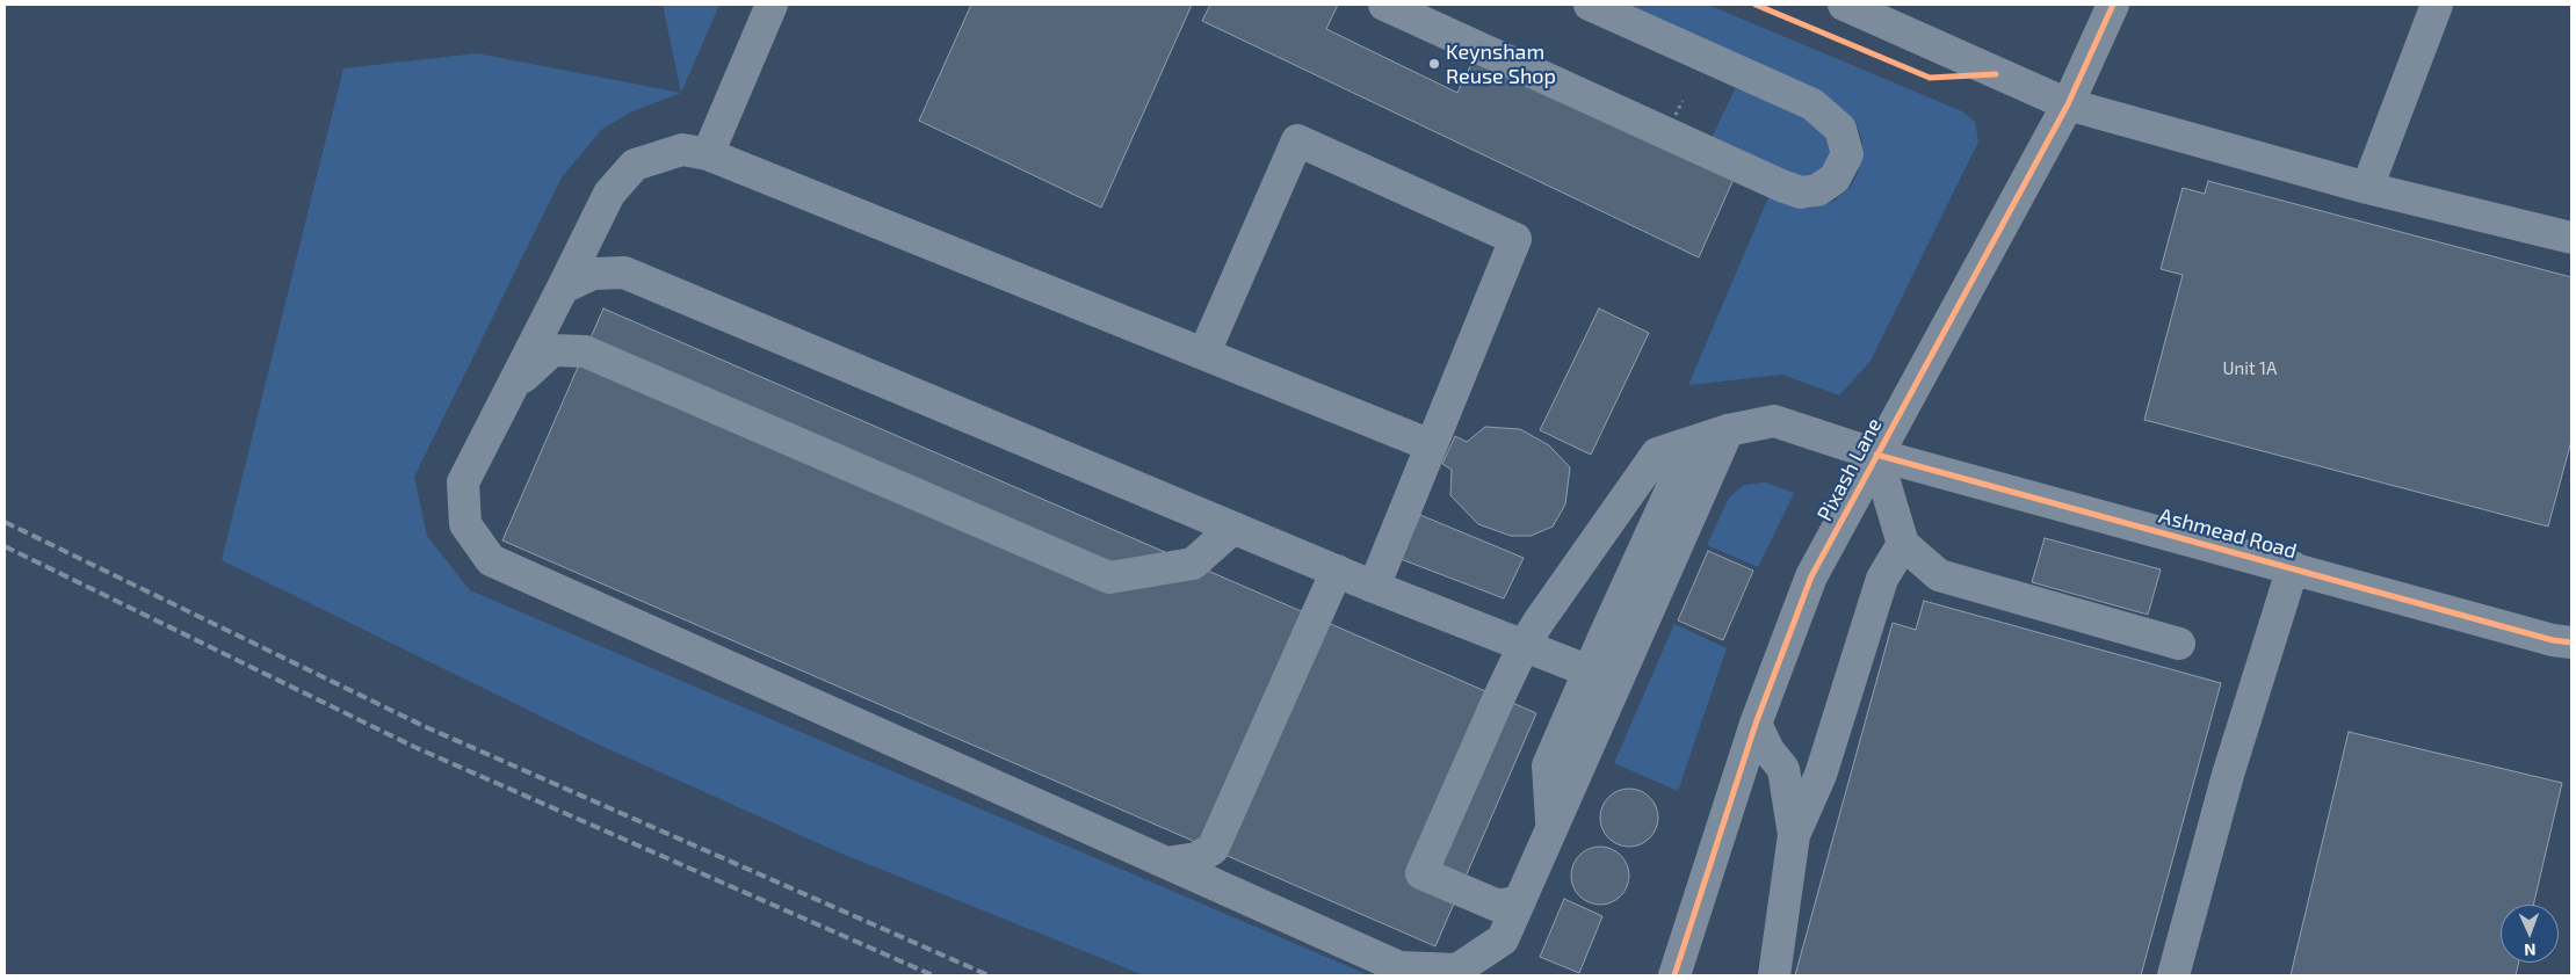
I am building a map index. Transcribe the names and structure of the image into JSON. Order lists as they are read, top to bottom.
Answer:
{
  "streets": {
    "street": ["Pixash Lane", "Ashmead Road"]
  },
  "crossings": [
    ["Pixash Lane", "Ashmead Road"]
  ],
  "places": ["Keynsham Reuse Shop"],
  "house_numbers": ["Unit 1A"],
  "north": "bottom"
}
